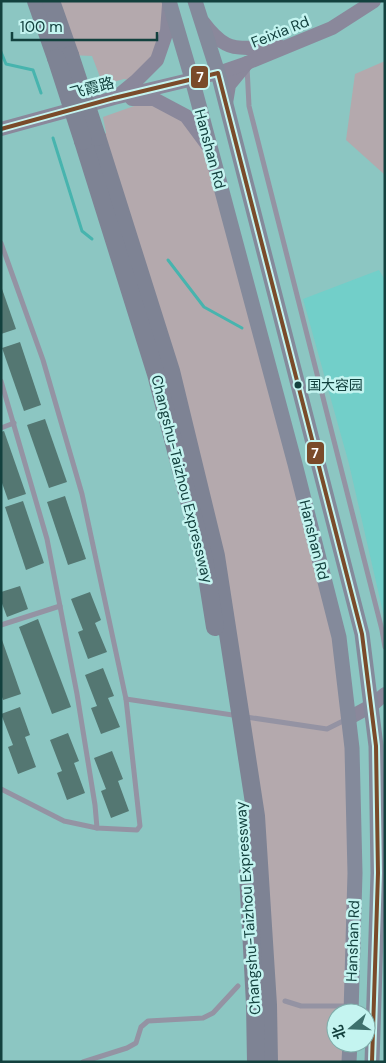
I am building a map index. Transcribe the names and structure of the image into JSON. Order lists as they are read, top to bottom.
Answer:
{
  "streets": {
    "highway": ["Changshu-Taizhou Expressway"],
    "main road": ["Feixia Rd", "飞霞路", "Hanshan Rd"]
  },
  "crossings": [
    ["Feixia Rd", "飞霞路"],
    ["Feixia Rd", "Hanshan Rd"],
    ["飞霞路", "Hanshan Rd"]
  ],
  "places": ["国大容园"],
  "lines": ["transit line 7"],
  "scale_bar": "100 m",
  "north": "left"
}
